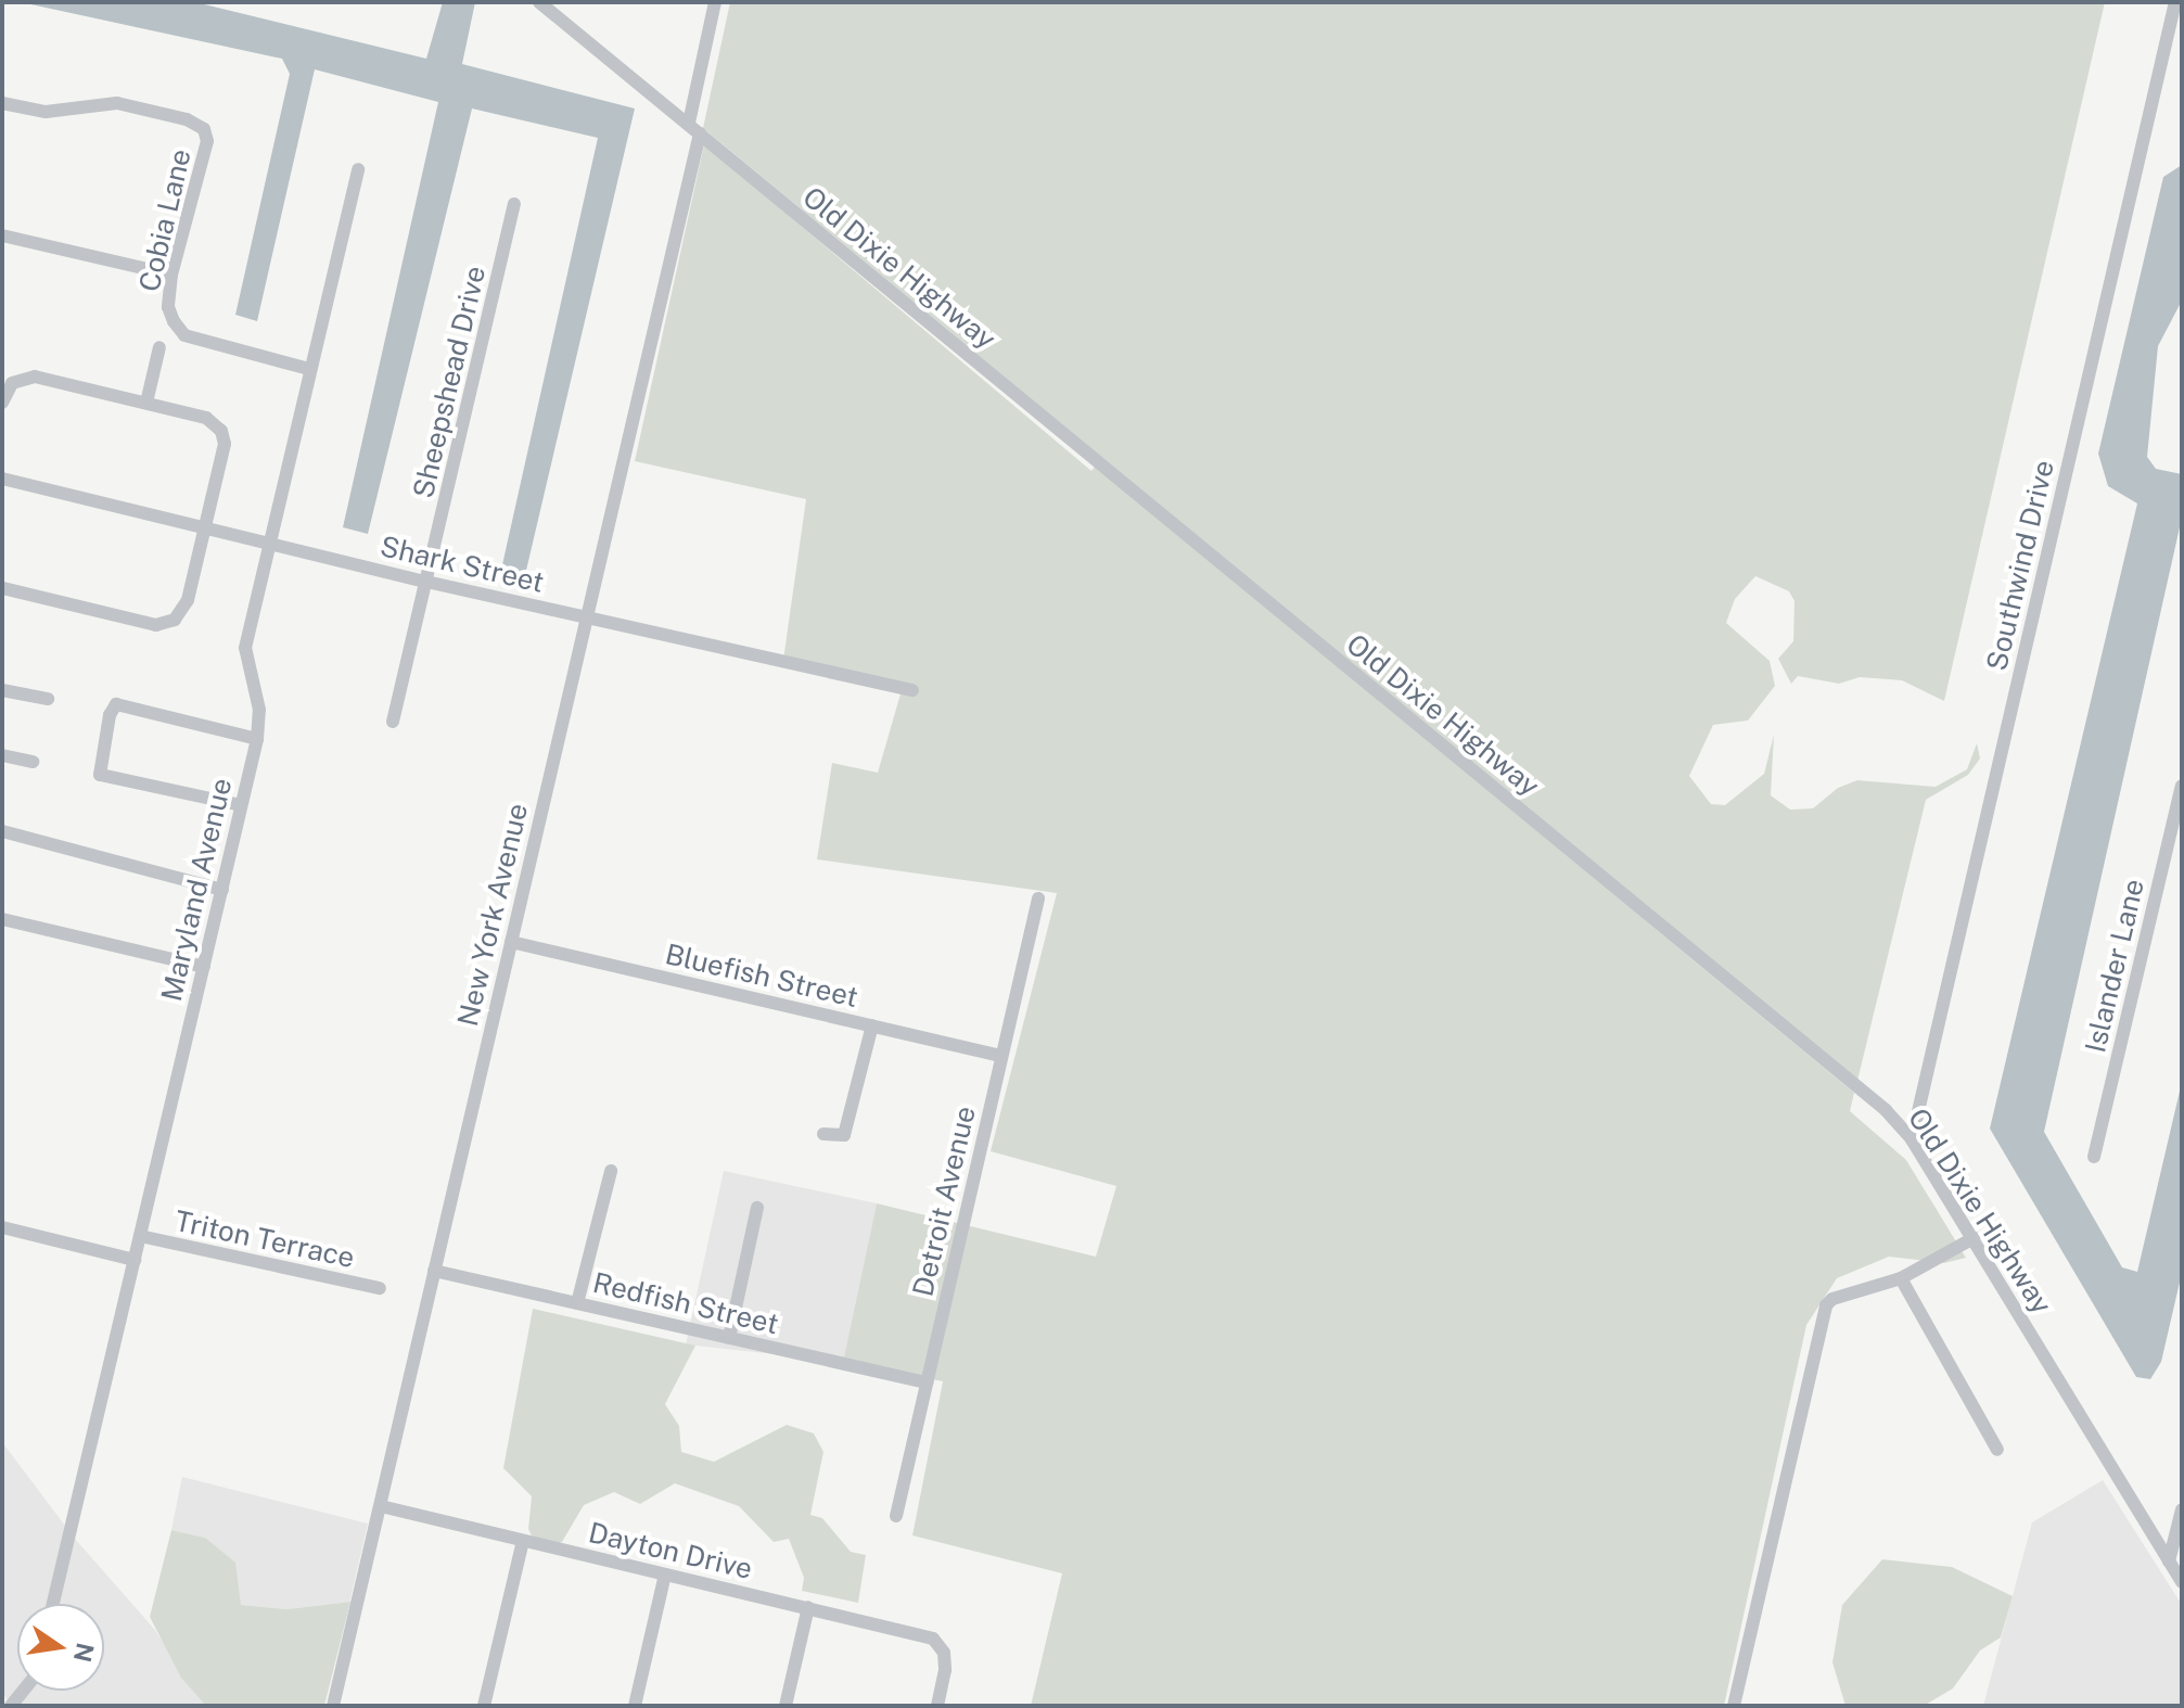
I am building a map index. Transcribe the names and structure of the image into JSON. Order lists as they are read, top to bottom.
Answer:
{
  "streets": {
    "street": [
      "Cobia Lane",
      "Old Dixie Highway",
      "Sheepshead Drive",
      "Shark Street",
      "Southwind Drive",
      "Maryland Avenue",
      "New York Avenue",
      "Islander Lane",
      "Bluefish Street",
      "Detroit Avenue",
      "Triton Terrace",
      "Redfish Street",
      "Dayton Drive"
    ]
  },
  "crossings": [
    ["Cobia Lane", "Maryland Avenue"],
    ["Old Dixie Highway", "Southwind Drive"],
    ["Old Dixie Highway", "New York Avenue"],
    ["Sheepshead Drive", "Shark Street"],
    ["Shark Street", "Maryland Avenue"],
    ["Shark Street", "New York Avenue"],
    ["Maryland Avenue", "Triton Terrace"],
    ["New York Avenue", "Bluefish Street"],
    ["New York Avenue", "Redfish Street"],
    ["New York Avenue", "Dayton Drive"],
    ["Bluefish Street", "Detroit Avenue"],
    ["Detroit Avenue", "Redfish Street"]
  ],
  "north": "right"
}
